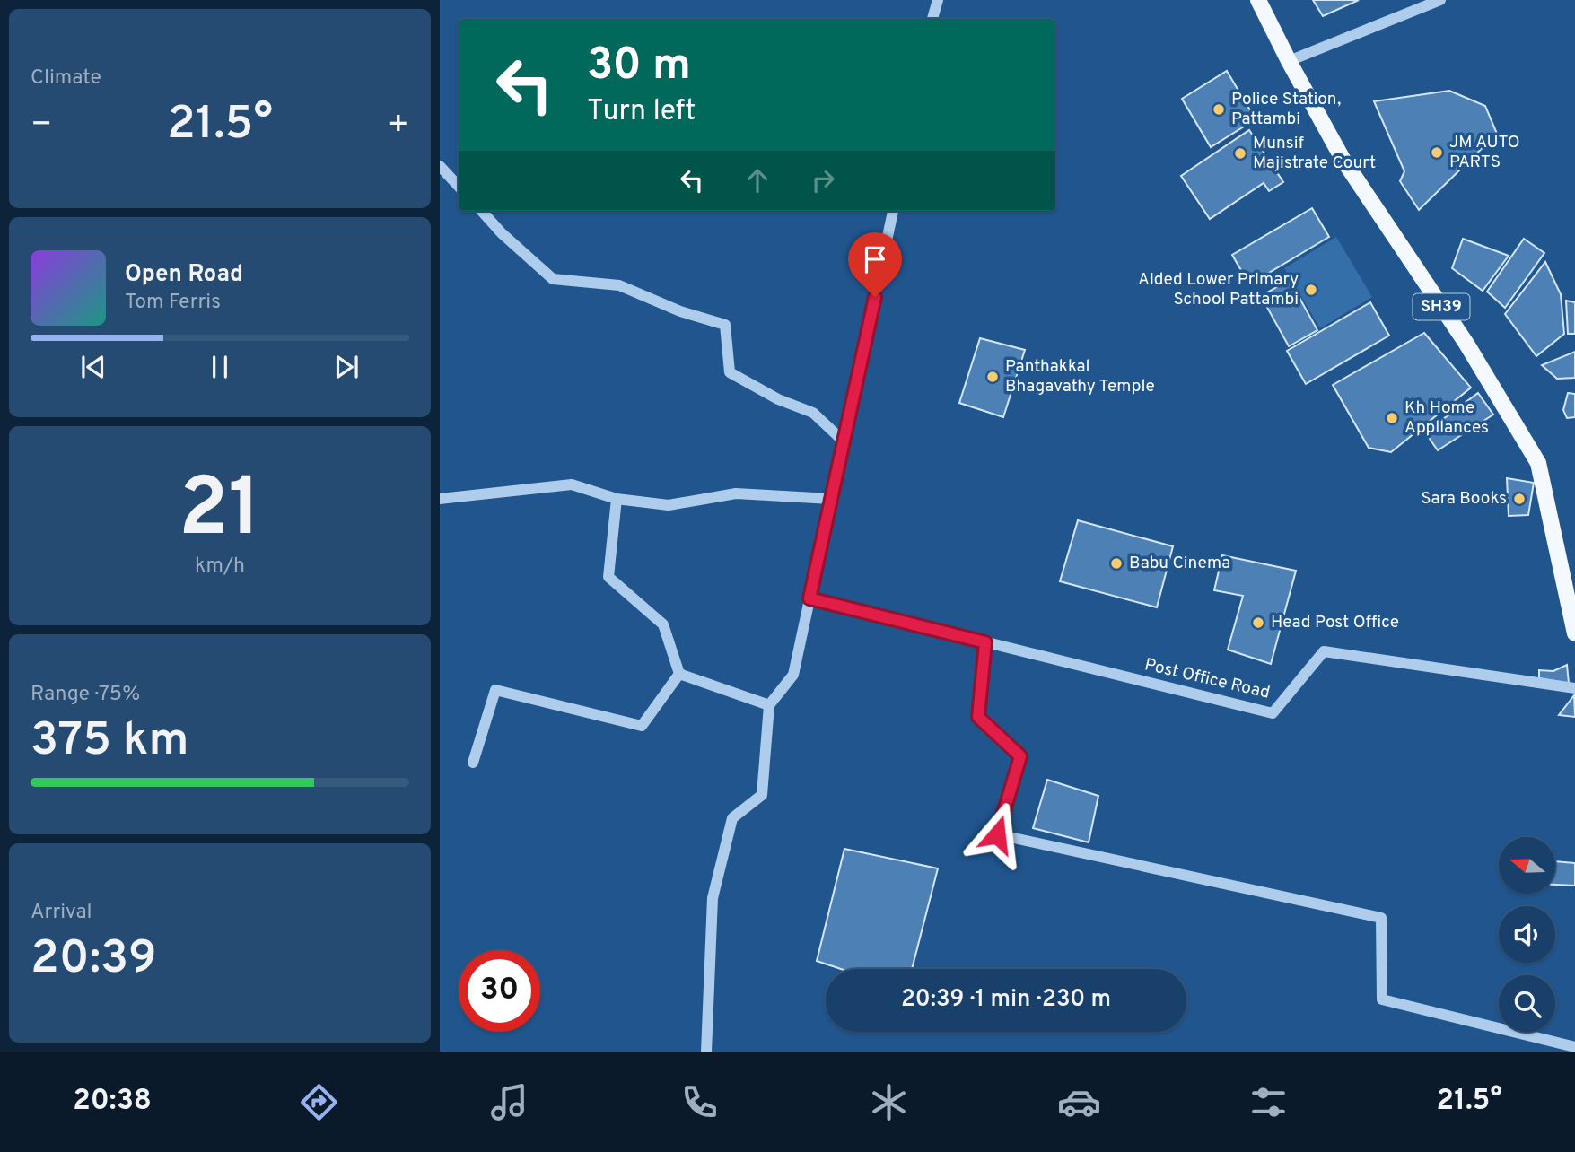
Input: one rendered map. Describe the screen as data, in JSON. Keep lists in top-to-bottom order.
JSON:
{
  "streets": {
    "main road": ["SH39"],
    "street": ["Post Office Road"]
  },
  "places": [
    "Police Station, Pattambi",
    "JM AUTO PARTS",
    "Munsif Majistrate Court",
    "Aided Lower Primary School Pattambi",
    "Panthakkal Bhagavathy Temple",
    "Kh Home Appliances",
    "Sara Books",
    "Babu Cinema",
    "Head Post Office"
  ],
  "north": "left",
  "page": {
    "tile": [
      "Climate",
      ["21", "km/h"],
      ["Range · 75%", "375 km"],
      ["Arrival", "20:39"]
    ],
    "turn": ["30 m", "Turn left"],
    "heat": ["−", "21.5°", "+"],
    "song": ["Open Road", "Tom Ferris"],
    "limit": "30",
    "trip": "20:39 · 1 min · 230 m",
    "tabs": ["20:38", "21.5°"]
  }
}
